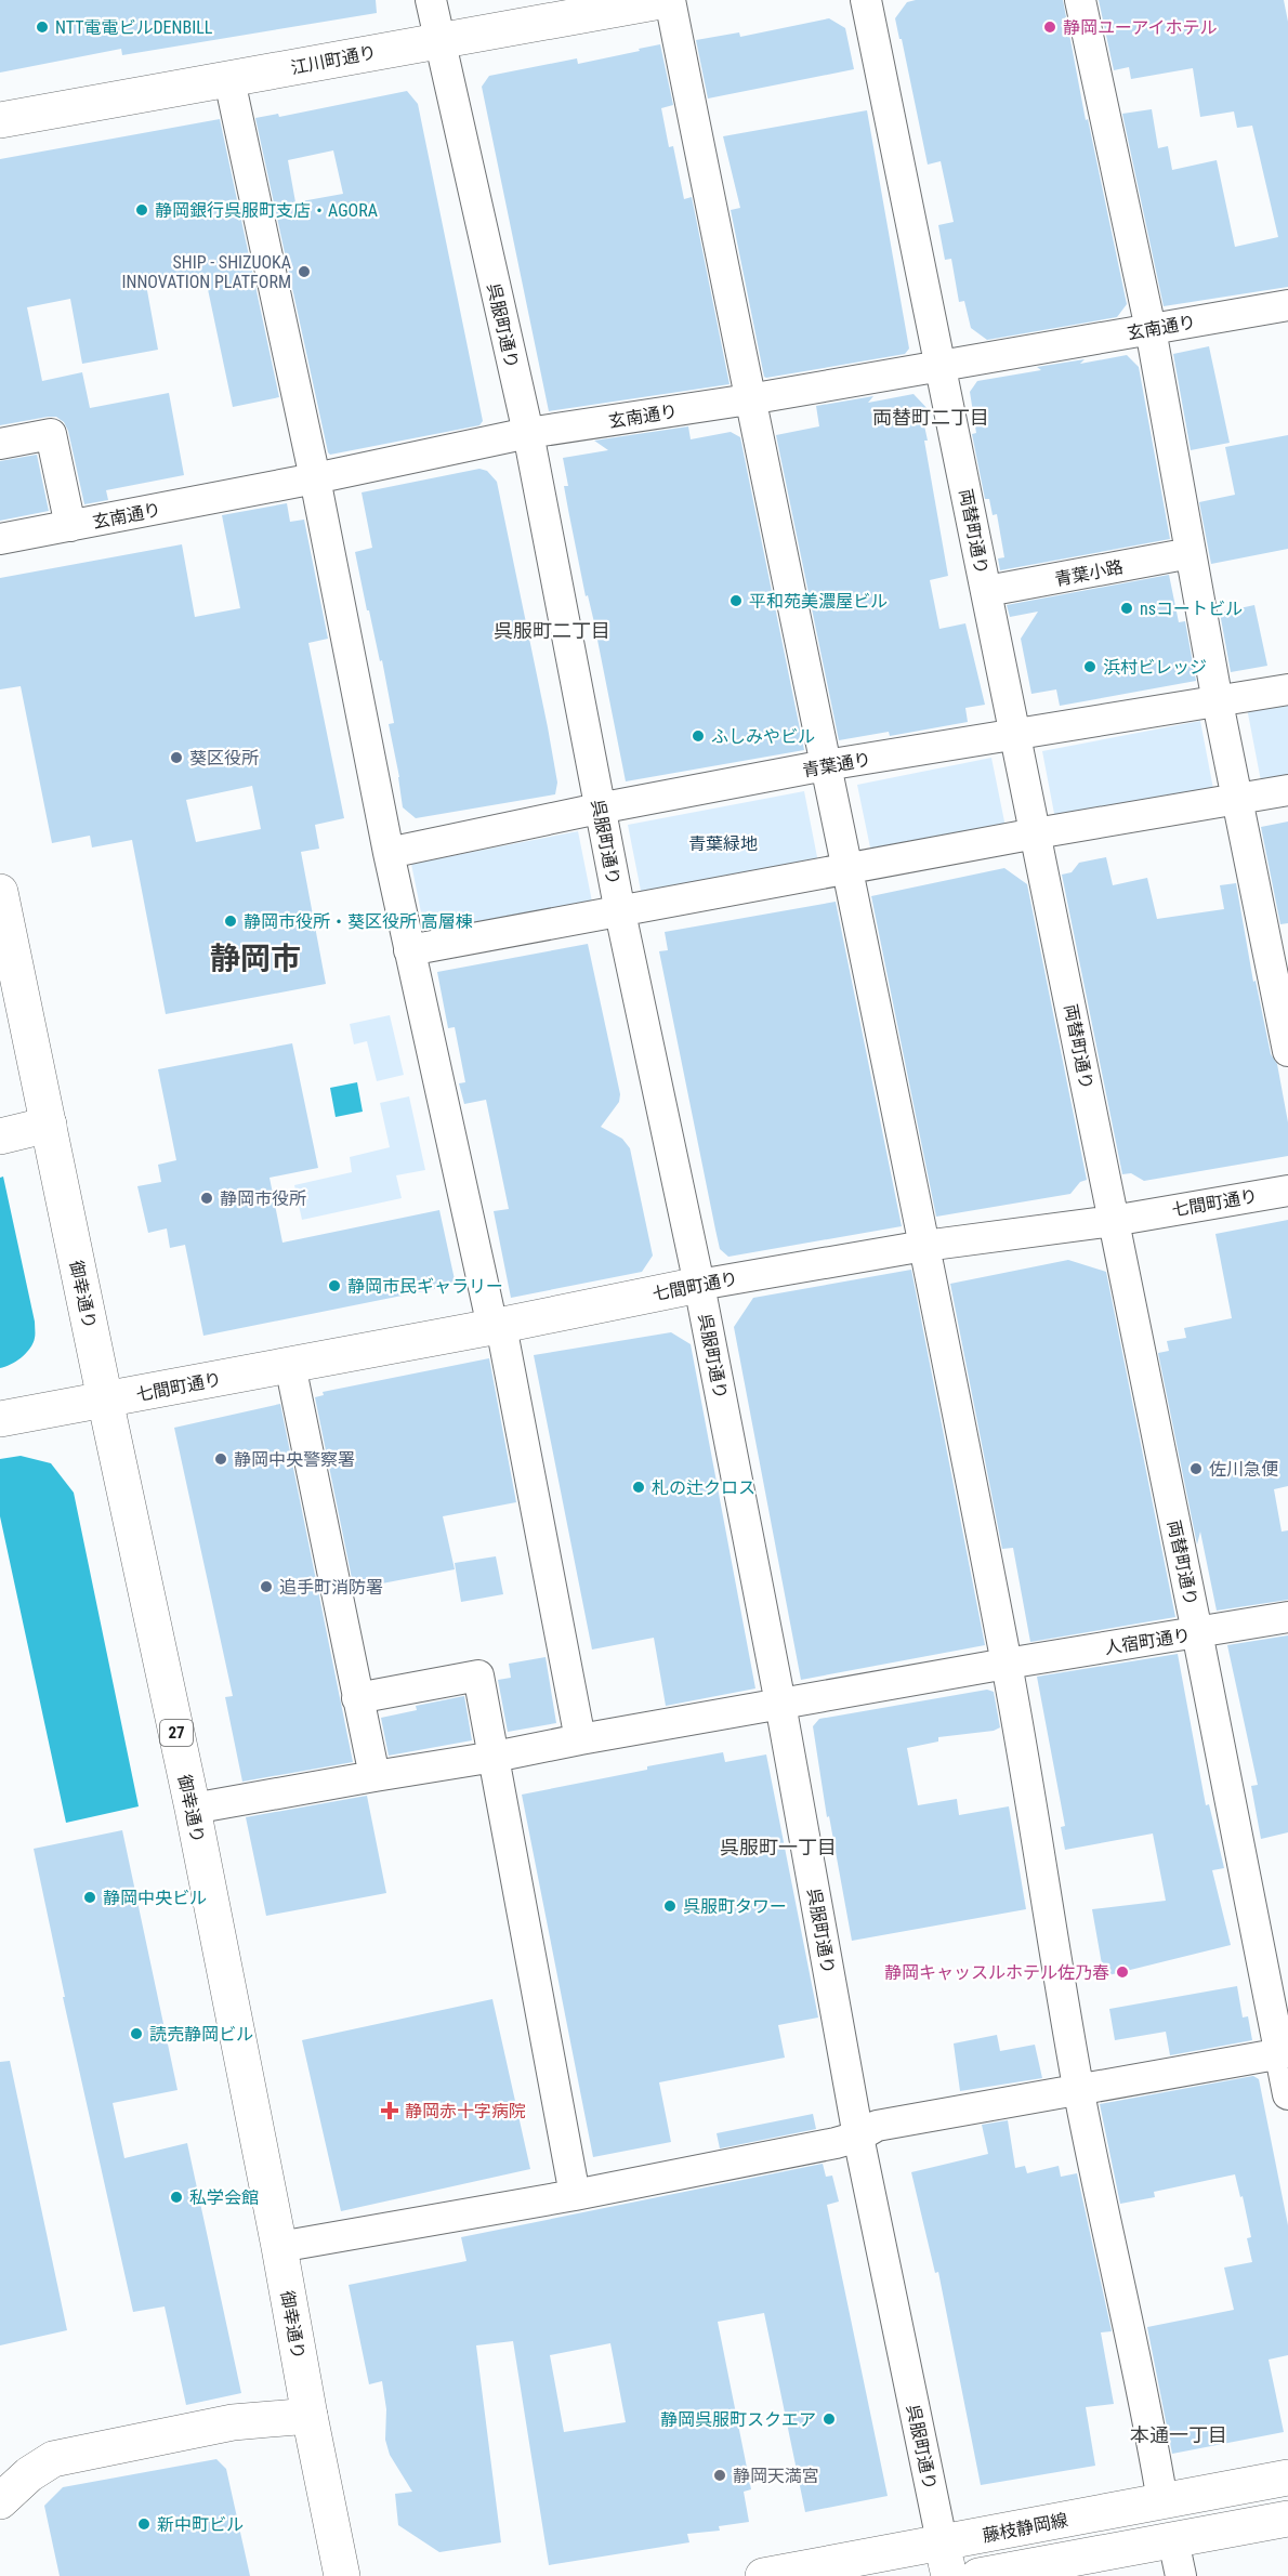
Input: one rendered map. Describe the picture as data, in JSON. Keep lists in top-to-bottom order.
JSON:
{
  "streets": {
    "main road": [
      "江川町通り",
      "七間町通り",
      "御幸通り",
      "27",
      "藤枝静岡線"
    ],
    "street": [
      "呉服町通り",
      "玄南通り",
      "両替町通り",
      "青葉小路",
      "青葉通り",
      "人宿町通り"
    ]
  },
  "crossings": [
    ["江川町通り", "呉服町通り"],
    ["呉服町通り", "玄南通り"],
    ["呉服町通り", "青葉通り"],
    ["呉服町通り", "七間町通り"],
    ["呉服町通り", "人宿町通り"],
    ["呉服町通り", "藤枝静岡線"],
    ["玄南通り", "両替町通り"],
    ["両替町通り", "青葉小路"],
    ["両替町通り", "青葉通り"],
    ["両替町通り", "七間町通り"],
    ["両替町通り", "人宿町通り"],
    ["七間町通り", "御幸通り"],
    ["御幸通り", "人宿町通り"]
  ],
  "districts": [
    "両替町二丁目",
    "呉服町二丁目",
    "静岡市",
    "呉服町一丁目",
    "本通一丁目"
  ],
  "parks": ["青葉緑地"],
  "places": {
    "other": [
      "NTT電電ビルDENBILL",
      "静岡ユーアイホテル",
      "静岡銀行呉服町支店・AGORA",
      "SHIP - SHIZUOKA INNOVATION PLATFORM",
      "平和苑美濃屋ビル",
      "nsコートビル",
      "浜村ビレッジ",
      "ふしみやビル",
      "葵区役所",
      "静岡市役所・葵区役所 高層棟",
      "静岡市役所",
      "静岡市民ギャラリー",
      "静岡中央警察署",
      "佐川急便",
      "札の辻クロス",
      "追手町消防署",
      "静岡中央ビル",
      "呉服町タワー",
      "静岡キャッスルホテル佐乃春",
      "読売静岡ビル",
      "私学会館",
      "静岡呉服町スクエア",
      "静岡天満宮",
      "新中町ビル"
    ],
    "health": ["静岡赤十字病院"]
  }
}
